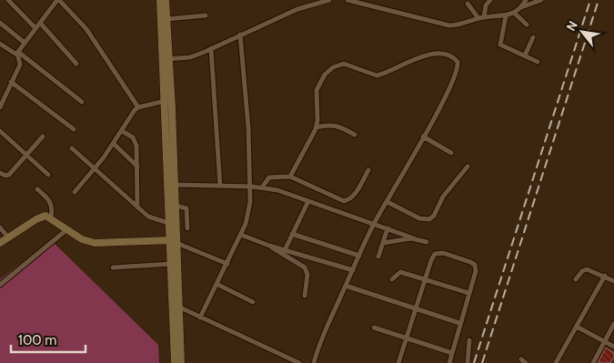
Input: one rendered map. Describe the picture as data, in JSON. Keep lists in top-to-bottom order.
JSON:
{
  "scale_bar": "100 m",
  "north": "top left"
}
